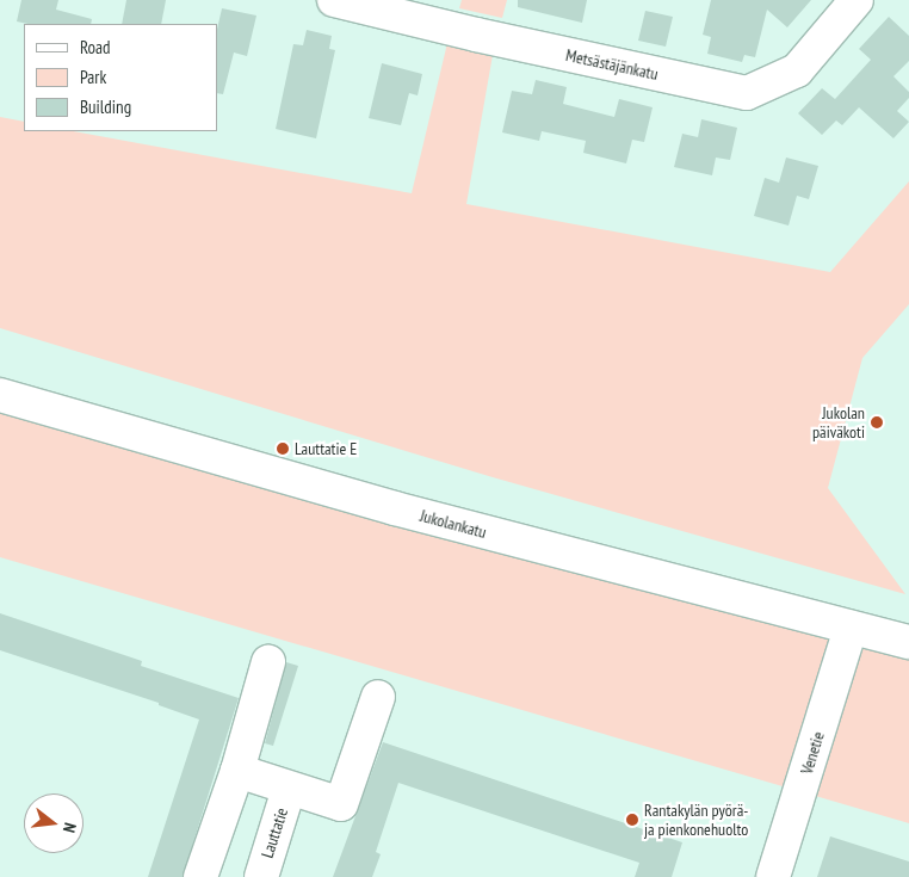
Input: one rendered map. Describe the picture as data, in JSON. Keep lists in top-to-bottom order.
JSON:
{
  "streets": {
    "main road": [
      "Metsästäjänkatu",
      "Jukolankatu",
      "Venetie",
      "Lauttatie"
    ]
  },
  "crossings": [
    ["Jukolankatu", "Venetie"]
  ],
  "places": ["Jukolan päiväkoti", "Lauttatie E", "Rantakylän pyörä- ja pienkonehuolto"],
  "legend": ["Road", "Park", "Building"],
  "north": "right"
}
